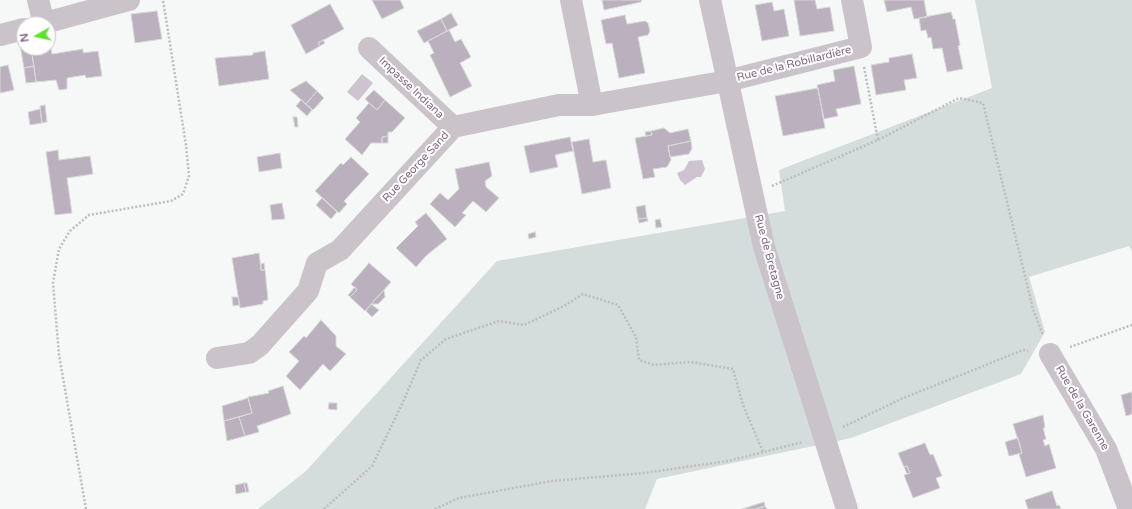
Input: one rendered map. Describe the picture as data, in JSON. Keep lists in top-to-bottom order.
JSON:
{
  "streets": {
    "street": [
      "Rue de la Robillardière",
      "Impasse Indiana",
      "Rue George Sand",
      "Rue de Bretagne",
      "Rue de la Garenne"
    ]
  },
  "crossings": [
    ["Rue de la Robillardière", "Rue George Sand"],
    ["Rue de la Robillardière", "Rue de Bretagne"],
    ["Impasse Indiana", "Rue George Sand"],
    ["Rue George Sand", "Rue de Bretagne"]
  ],
  "north": "left"
}
